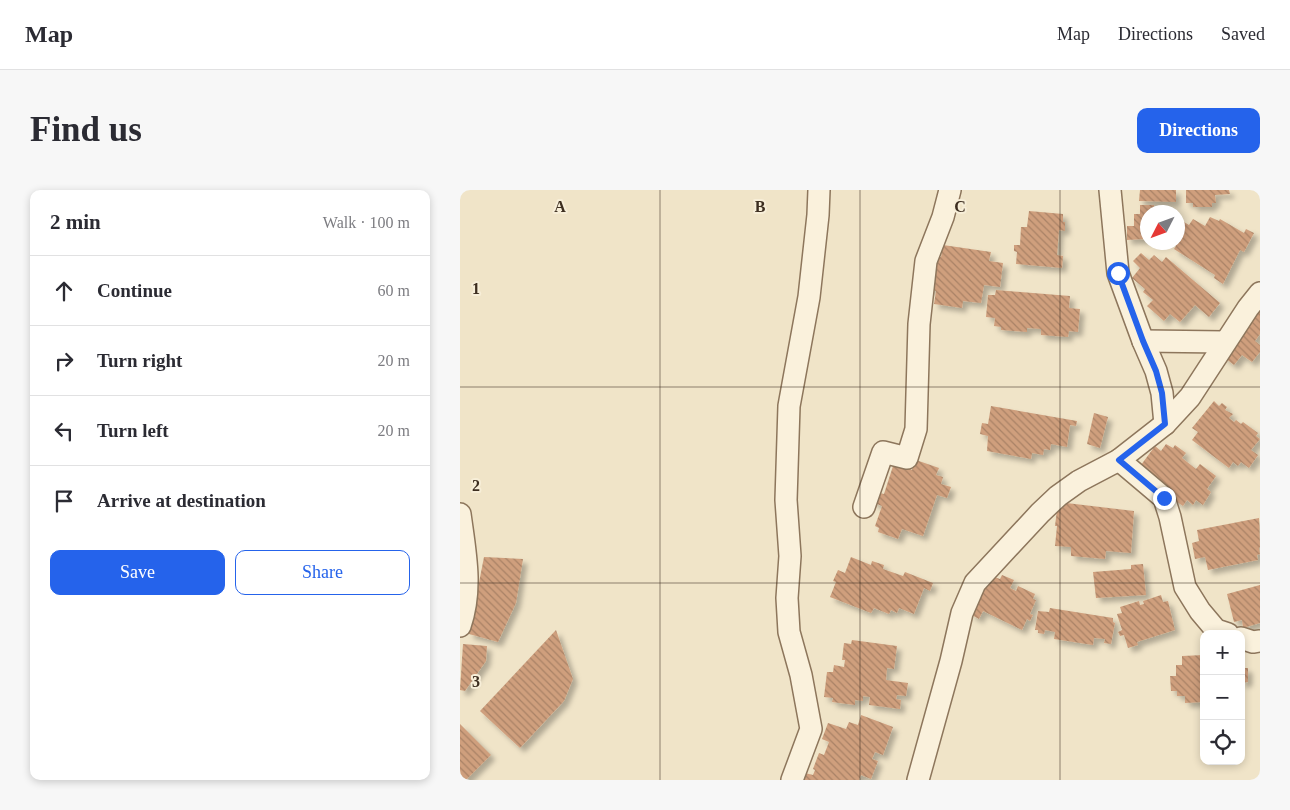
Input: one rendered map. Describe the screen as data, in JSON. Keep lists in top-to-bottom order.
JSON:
{
  "north": "bottom left",
  "page": {
    "header": "Map",
    "nav": ["Map", "Directions", "Saved"],
    "buttons": [
      "Directions",
      ["Save", "Share"]
    ],
    "title": "Find us",
    "heading": ["2 min", "Walk · 100 m"],
    "list": [
      ["Continue", "60 m"],
      ["Turn right", "20 m"],
      ["Turn left", "20 m"],
      "Arrive at destination"
    ],
    "map_buttons": ["+", "−"]
  },
  "grid": {
    "columns": ["A", "B", "C"],
    "rows": ["1", "2", "3"]
  }
}
